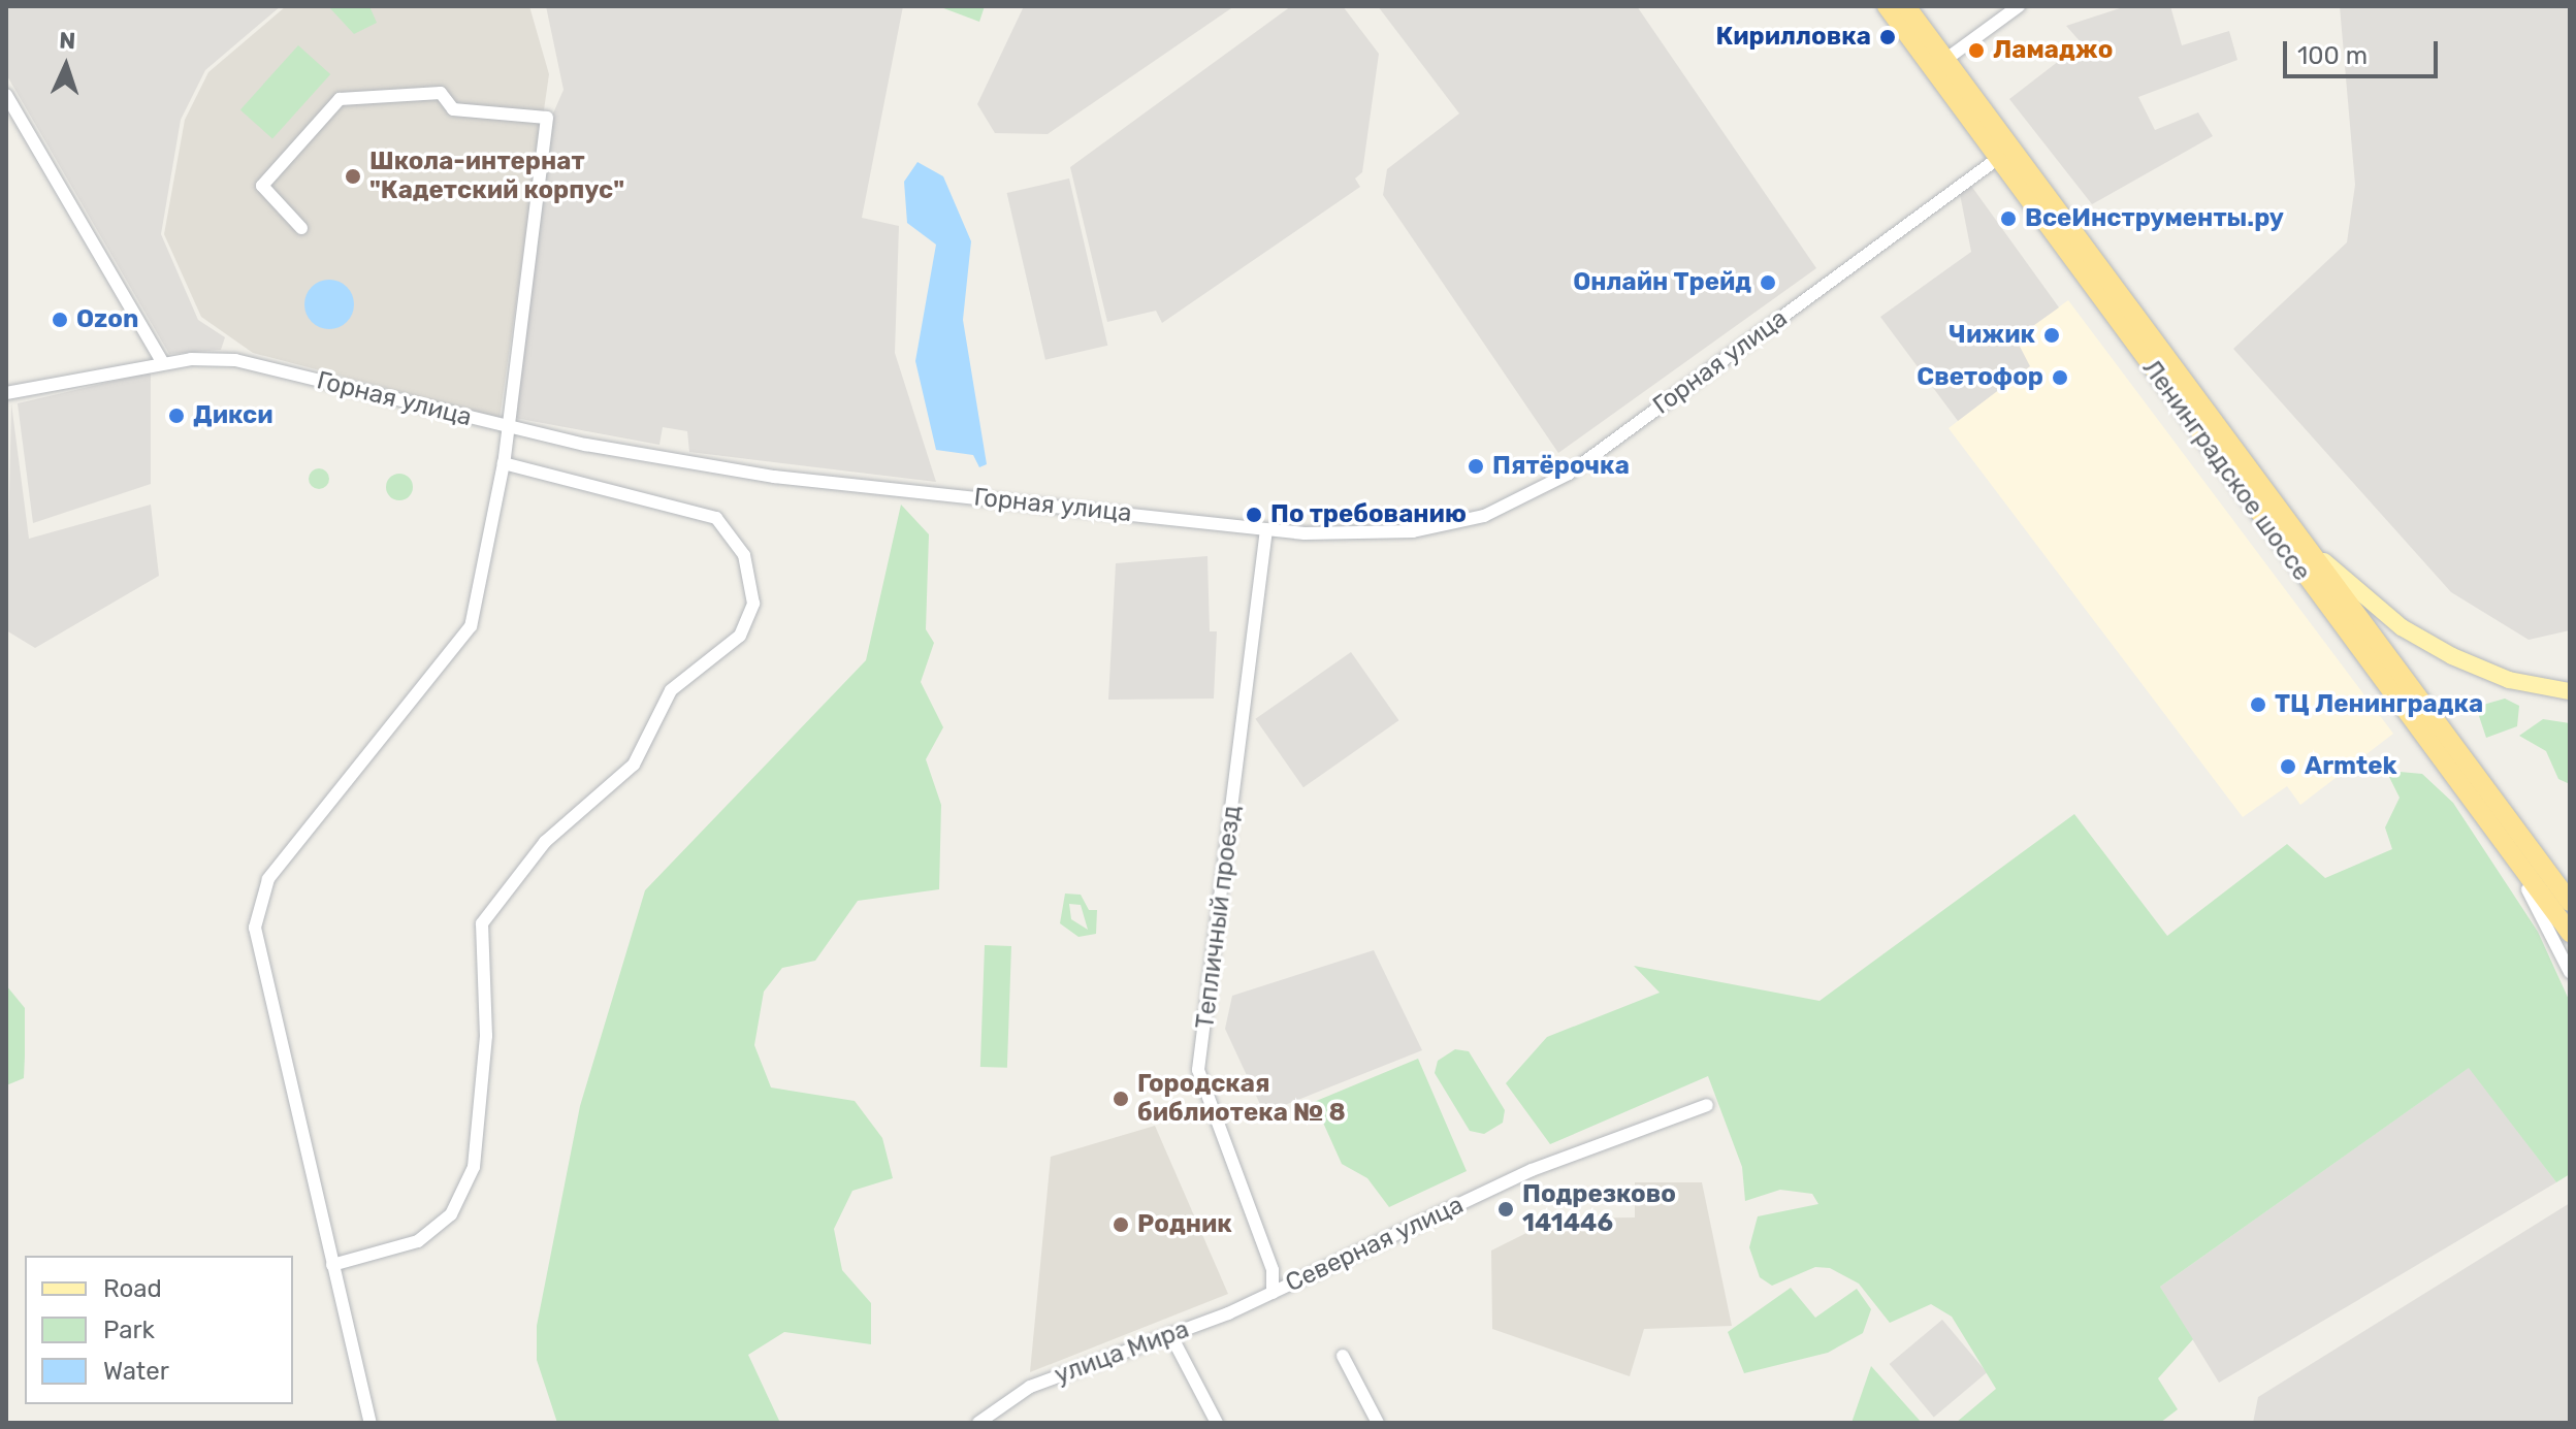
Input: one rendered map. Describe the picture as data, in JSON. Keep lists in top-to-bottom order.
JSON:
{
  "streets": {
    "highway": ["Ленинградское шоссе"],
    "street": [
      "Горная улица",
      "Тепличный проезд",
      "Северная улица",
      "улица Мира"
    ]
  },
  "crossings": [
    ["Горная улица", "Ленинградское шоссе"],
    ["Горная улица", "Тепличный проезд"],
    ["Тепличный проезд", "Северная улица"],
    ["Тепличный проезд", "улица Мира"],
    ["Северная улица", "улица Мира"]
  ],
  "places": [
    "Кирилловка",
    "Ламаджо",
    "Школа-интернат \"Кадетский корпус\"",
    "ВсеИнструменты.ру",
    "Онлайн Трейд",
    "Ozon",
    "Чижик",
    "Светофор",
    "Дикси",
    "Пятёрочка",
    "По требованию",
    "ТЦ Ленинградка",
    "Armtek",
    "Городская библиотека № 8",
    "Подрезково 141446",
    "Родник"
  ],
  "legend": ["Road", "Park", "Water"],
  "scale_bar": "100 m",
  "north": "top"
}
